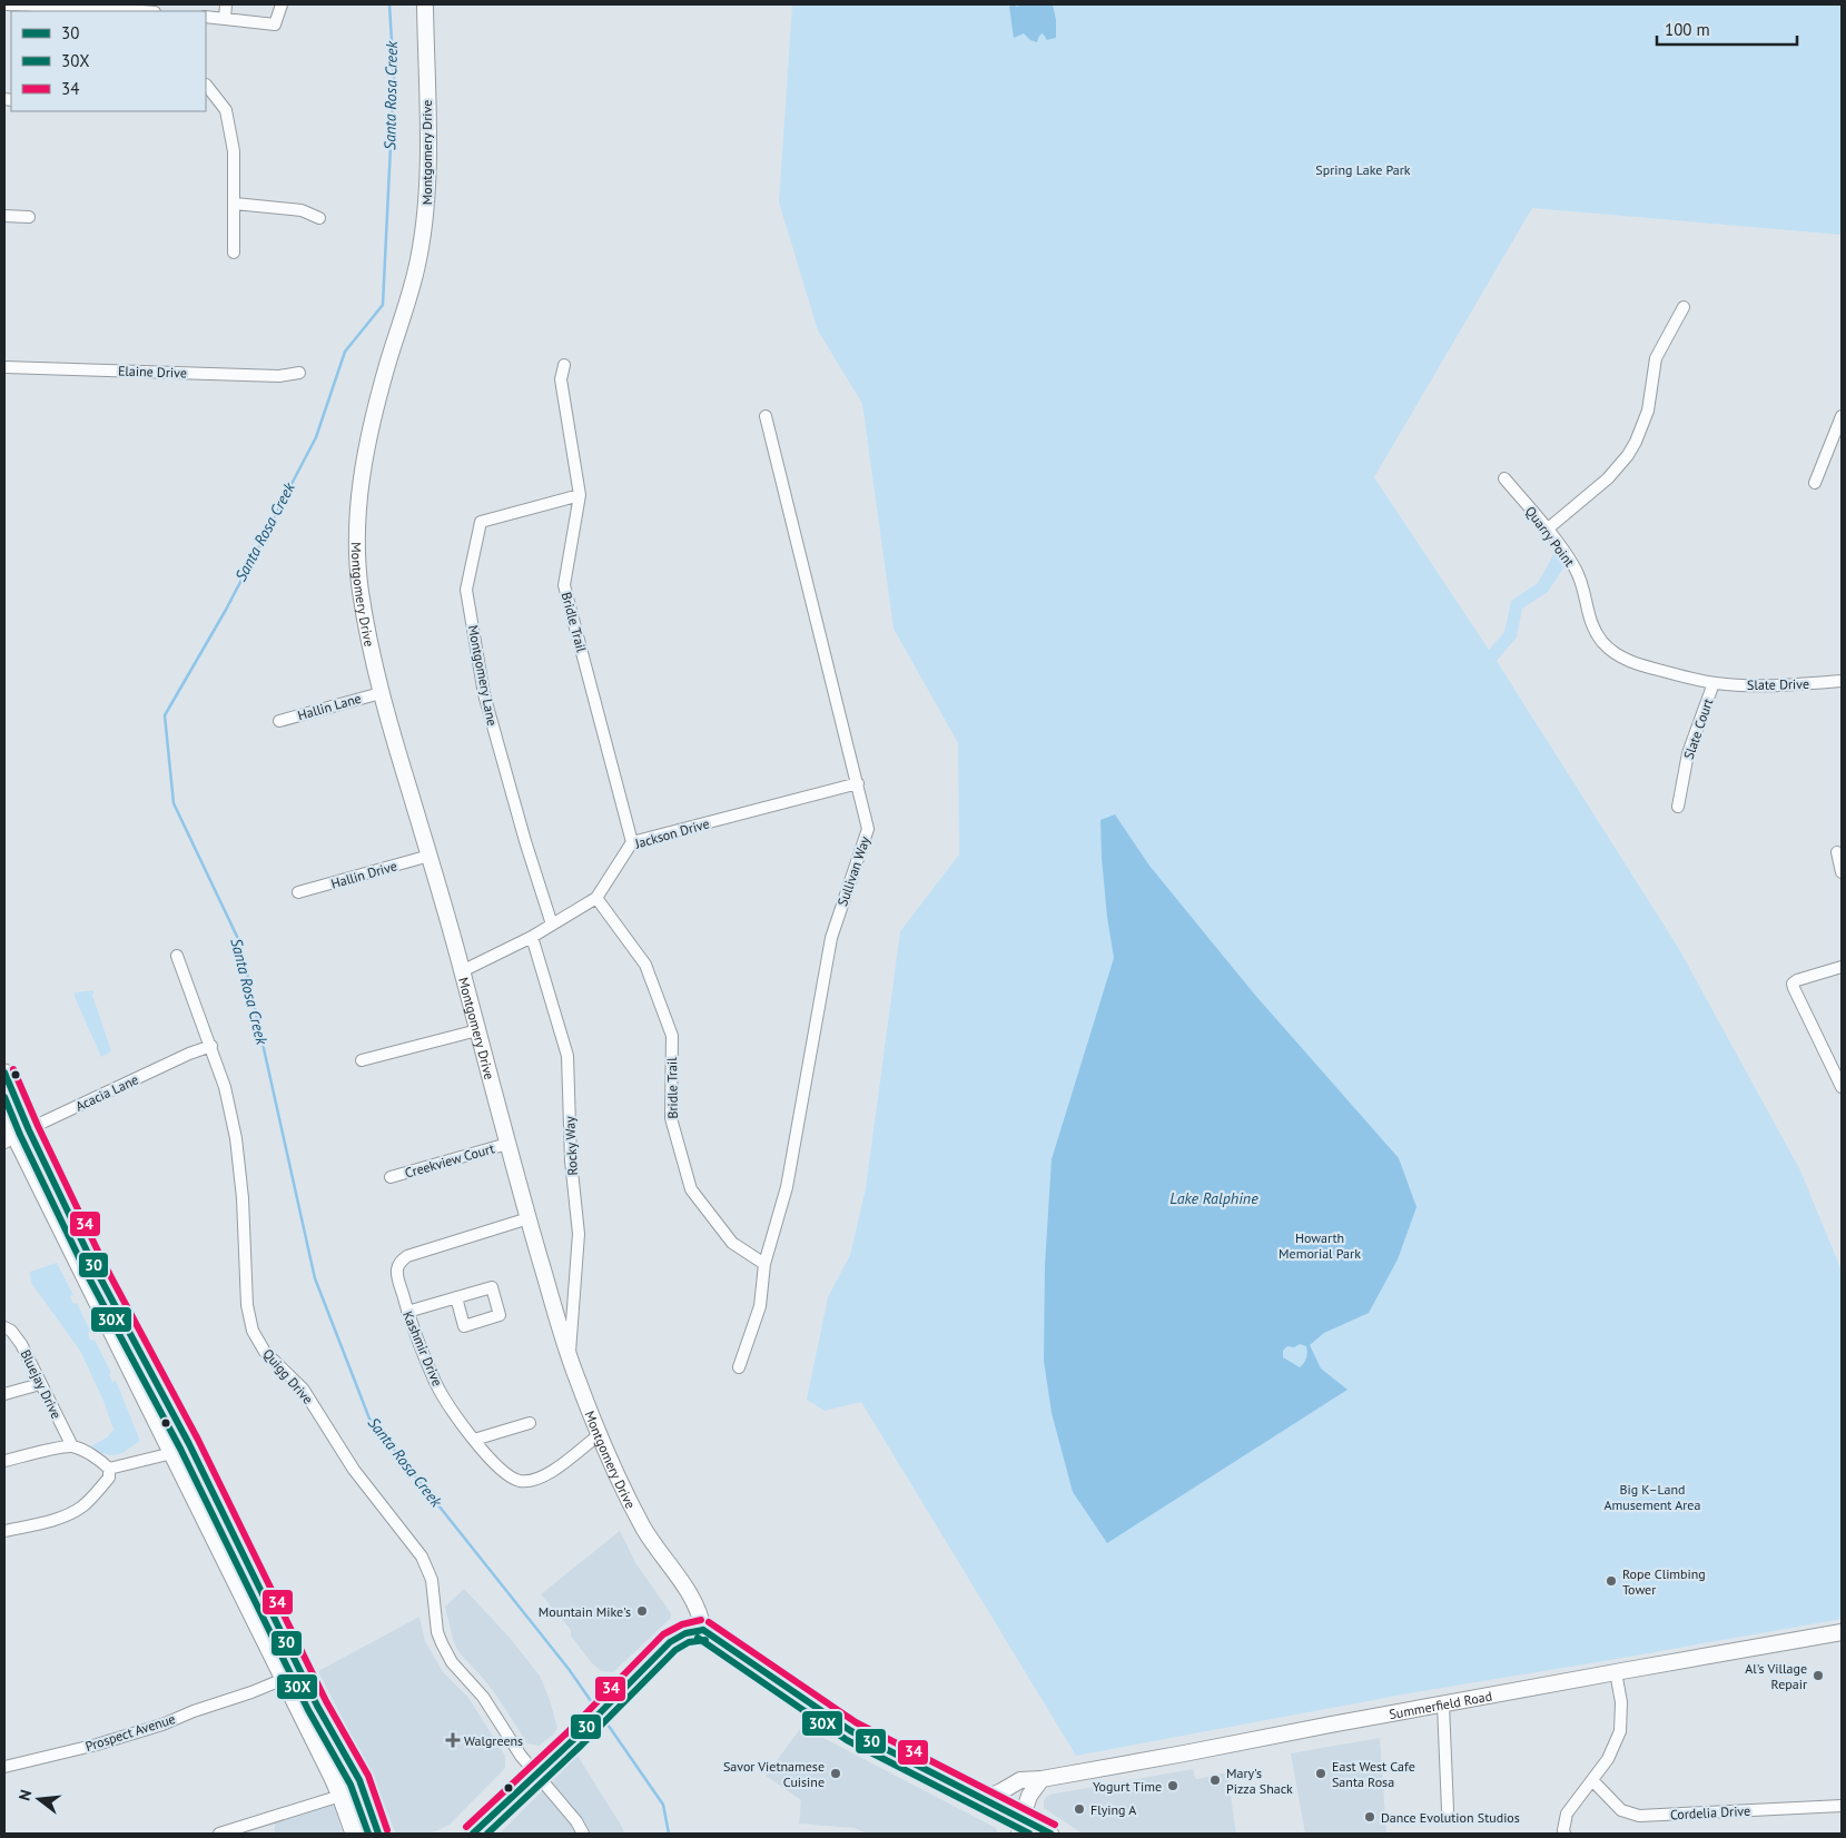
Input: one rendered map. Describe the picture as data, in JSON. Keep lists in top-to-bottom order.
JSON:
{
  "streets": {
    "street": [
      "Montgomery Drive",
      "Elaine Drive",
      "Quarry Point",
      "Bridle Trail",
      "Montgomery Lane",
      "Slate Drive",
      "Hallin Lane",
      "Slate Court",
      "Jackson Drive",
      "Sullivan Way",
      "Hallin Drive",
      "Acacia Lane",
      "Rocky Way",
      "Creekview Court",
      "Kashmir Drive",
      "Quigg Drive",
      "Bluejay Drive",
      "Summerfield Road",
      "Prospect Avenue",
      "Cordelia Drive"
    ]
  },
  "crossings": [
    ["Montgomery Drive", "Hallin Lane"],
    ["Montgomery Drive", "Jackson Drive"],
    ["Montgomery Drive", "Hallin Drive"],
    ["Montgomery Drive", "Rocky Way"],
    ["Montgomery Drive", "Creekview Court"],
    ["Montgomery Drive", "Kashmir Drive"],
    ["Quarry Point", "Slate Drive"],
    ["Quarry Point", "Slate Court"],
    ["Bridle Trail", "Montgomery Lane"],
    ["Bridle Trail", "Jackson Drive"],
    ["Bridle Trail", "Sullivan Way"],
    ["Montgomery Lane", "Jackson Drive"],
    ["Slate Drive", "Slate Court"],
    ["Jackson Drive", "Sullivan Way"],
    ["Jackson Drive", "Rocky Way"],
    ["Acacia Lane", "Quigg Drive"]
  ],
  "water": ["Santa Rosa Creek", "Lake Ralphine"],
  "parks": ["Spring Lake Park", "Howarth Memorial Park", "Big K–Land Amusement Area"],
  "places": {
    "other": [
      "Rope Climbing Tower",
      "Mountain Mike's",
      "Al's Village Repair",
      "Savor Vietnamese Cuisine",
      "East West Cafe Santa Rosa",
      "Mary's Pizza Shack",
      "Yogurt Time",
      "Flying A",
      "Dance Evolution Studios"
    ],
    "health": ["Walgreens"]
  },
  "lines": ["transit line 34", "transit line 30", "transit line 30X"],
  "legend": ["30", "30X", "34"],
  "scale_bar": "100 m",
  "north": "left"
}
